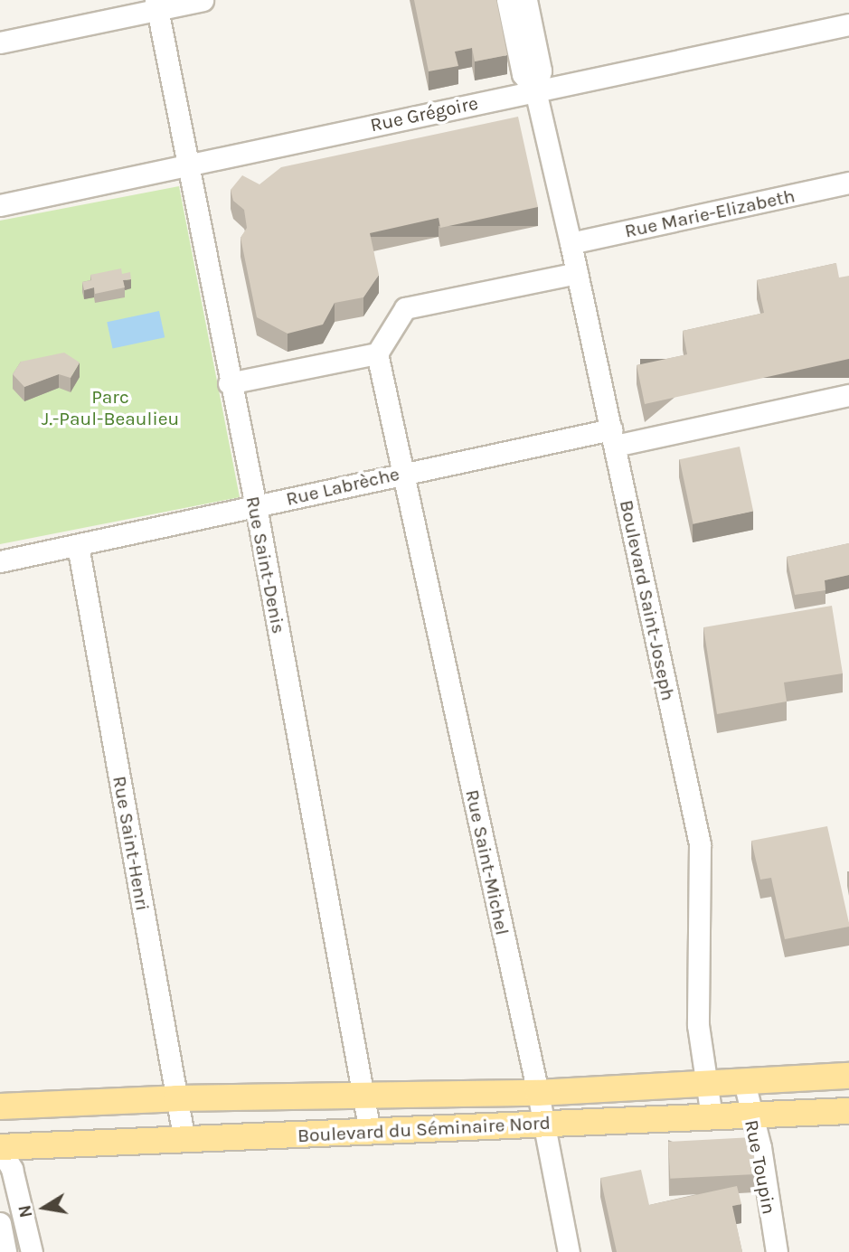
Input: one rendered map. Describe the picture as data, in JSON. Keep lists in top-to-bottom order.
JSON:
{
  "streets": {
    "main road": ["Boulevard du Séminaire Nord"],
    "street": [
      "Rue Grégoire",
      "Rue Marie-Elizabeth",
      "Rue Labrèche",
      "Rue Saint-Denis",
      "Boulevard Saint-Joseph",
      "Rue Saint-Henri",
      "Rue Saint-Michel",
      "Rue Toupin"
    ]
  },
  "crossings": [
    ["Rue Grégoire", "Rue Saint-Denis"],
    ["Rue Grégoire", "Boulevard Saint-Joseph"],
    ["Rue Marie-Elizabeth", "Boulevard Saint-Joseph"],
    ["Rue Labrèche", "Rue Saint-Denis"],
    ["Rue Labrèche", "Boulevard Saint-Joseph"],
    ["Rue Labrèche", "Rue Saint-Henri"],
    ["Rue Labrèche", "Rue Saint-Michel"],
    ["Rue Saint-Denis", "Boulevard du Séminaire Nord"],
    ["Boulevard Saint-Joseph", "Boulevard du Séminaire Nord"],
    ["Rue Saint-Henri", "Boulevard du Séminaire Nord"],
    ["Rue Saint-Michel", "Boulevard du Séminaire Nord"],
    ["Boulevard du Séminaire Nord", "Rue Toupin"]
  ],
  "parks": ["Parc J.-Paul-Beaulieu"],
  "north": "left"
}
